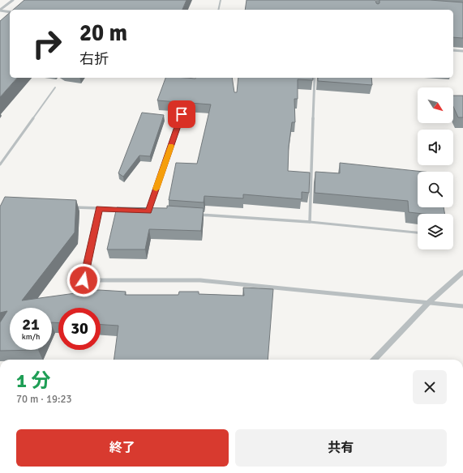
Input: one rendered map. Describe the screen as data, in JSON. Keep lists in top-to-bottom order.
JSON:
{
  "north": "bottom right",
  "page": {
    "turn": ["20 m", "右折"],
    "speed": "21 km/h",
    "limit": "30",
    "heading": ["1 分", "70 m · 19:23"],
    "buttons": ["終了", "共有"]
  }
}
